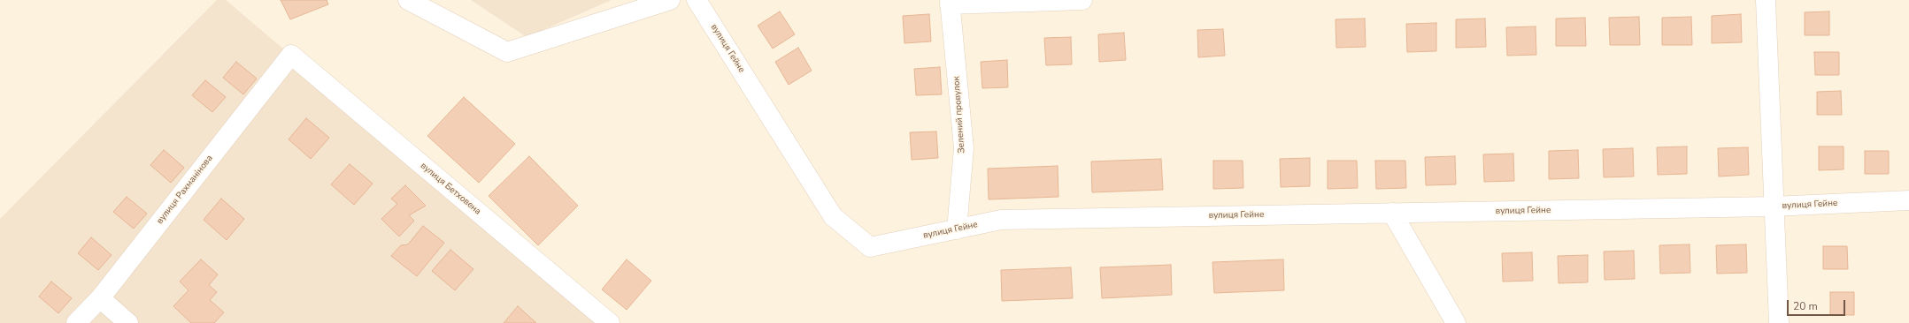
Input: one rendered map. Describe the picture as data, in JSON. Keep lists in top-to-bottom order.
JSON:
{
  "streets": {
    "street": [
      "вулиця Гейне",
      "Зелений провулок",
      "вулиця Бетховена",
      "вулиця Рахманінова"
    ]
  },
  "crossings": [
    ["вулиця Гейне", "Зелений провулок"],
    ["вулиця Бетховена", "вулиця Рахманінова"]
  ],
  "scale_bar": "20 m"
}
